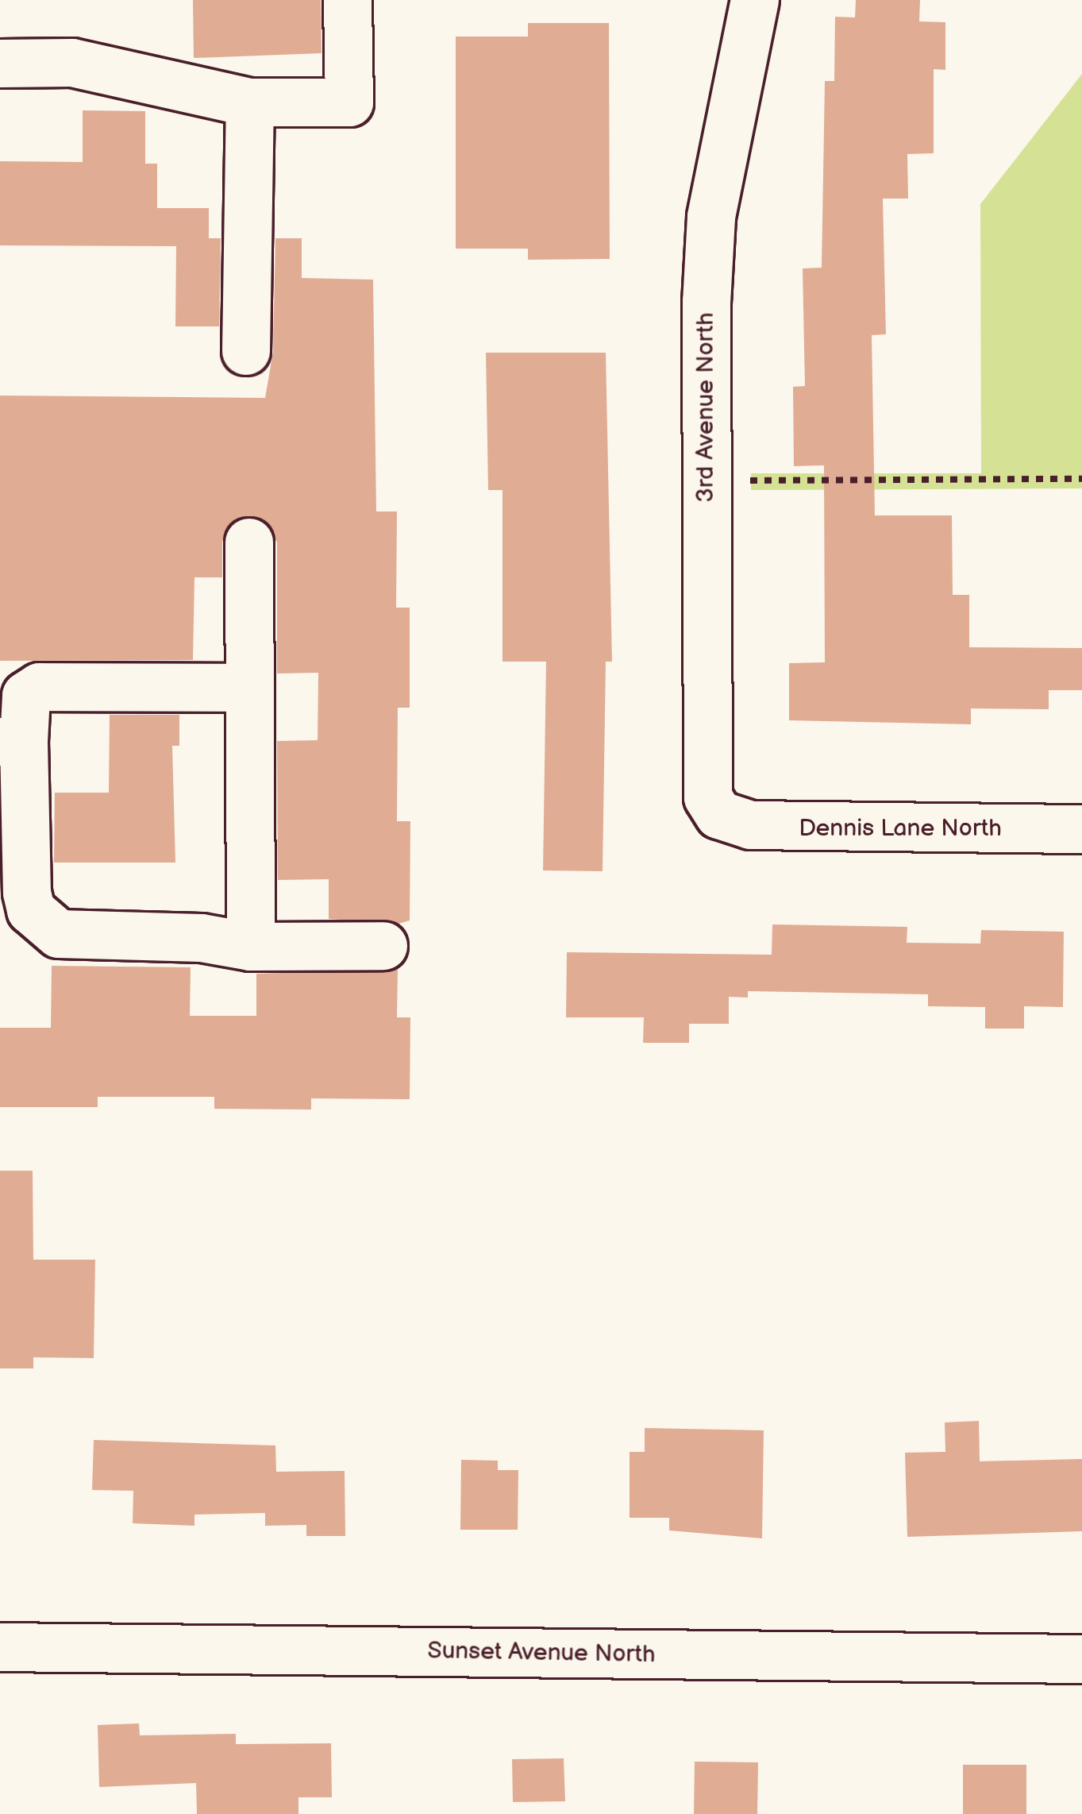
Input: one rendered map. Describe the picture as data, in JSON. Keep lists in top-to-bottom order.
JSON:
{
  "streets": {
    "street": ["3rd Avenue North", "Dennis Lane North", "Sunset Avenue North"]
  },
  "crossings": [
    ["3rd Avenue North", "Dennis Lane North"]
  ]
}
